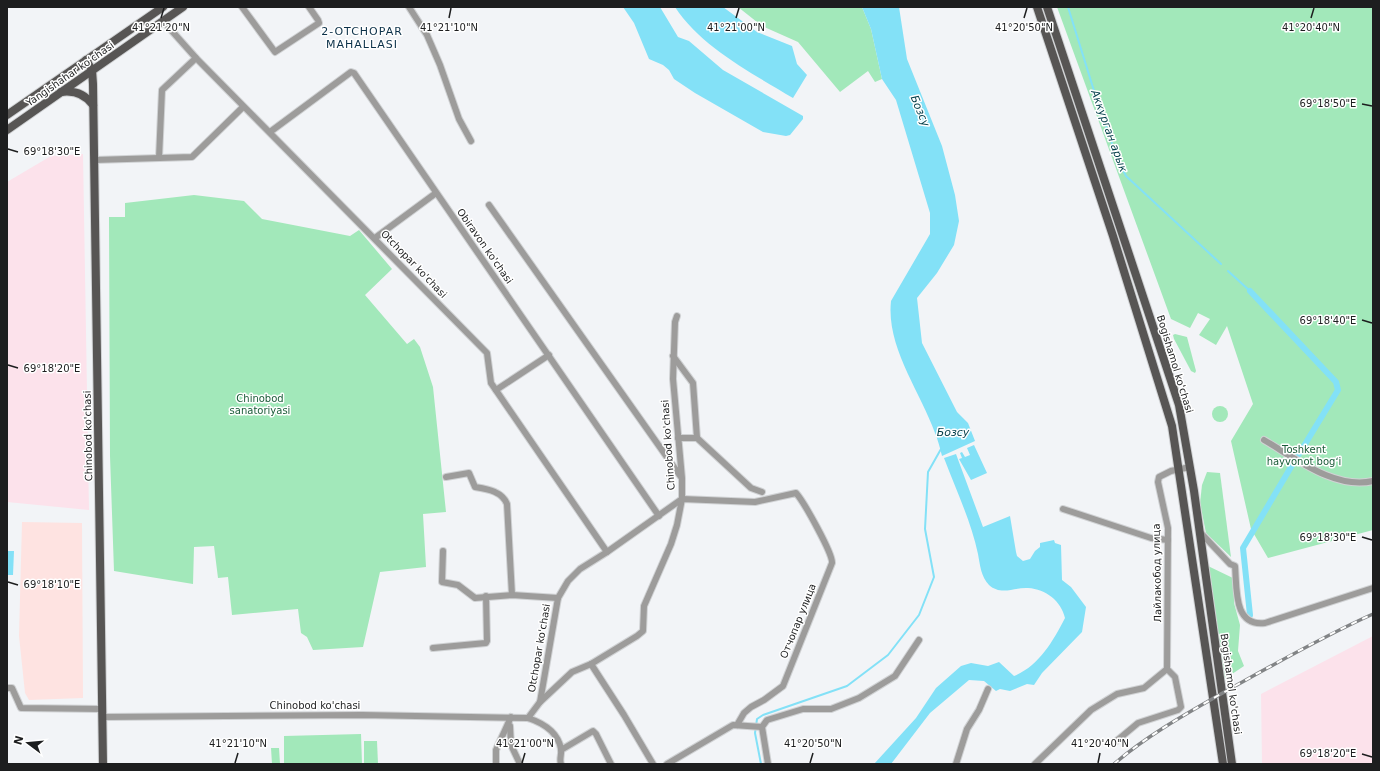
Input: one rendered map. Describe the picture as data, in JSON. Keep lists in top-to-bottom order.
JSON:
{
  "streets": {
    "main road": ["Yangishahar ko‘chasi", "Bogishamol ko'chasi", "Chinobod ko'chasi"],
    "street": [
      "Obiravon ko'chasi",
      "Otchopar ko'chasi",
      "Лайлакобод улица",
      "Отчопар улица"
    ]
  },
  "crossings": [
    ["Yangishahar ko‘chasi", "Otchopar ko'chasi"],
    ["Yangishahar ko‘chasi", "Chinobod ko'chasi"],
    ["Obiravon ko'chasi", "Otchopar ko'chasi"],
    ["Otchopar ko'chasi", "Chinobod ko'chasi"],
    ["Otchopar ko'chasi", "Отчопар улица"],
    ["Bogishamol ko'chasi", "Лайлакобод улица"],
    ["Chinobod ko'chasi", "Отчопар улица"]
  ],
  "districts": ["2-OTCHOPAR MAHALLASI"],
  "water": ["Бозсу", "Аккурган арык"],
  "parks": ["Chinobod sanatoriyasi", "Toshkent hayvonot bogʻi"],
  "north": "left",
  "coordinates": [
    "41°21'20\"N",
    "41°21'10\"N",
    "41°21'00\"N",
    "41°20'50\"N",
    "41°20'40\"N",
    "69°18'50\"E",
    "69°18'30\"E",
    "69°18'40\"E",
    "69°18'20\"E",
    "69°18'10\"E"
  ]
}
